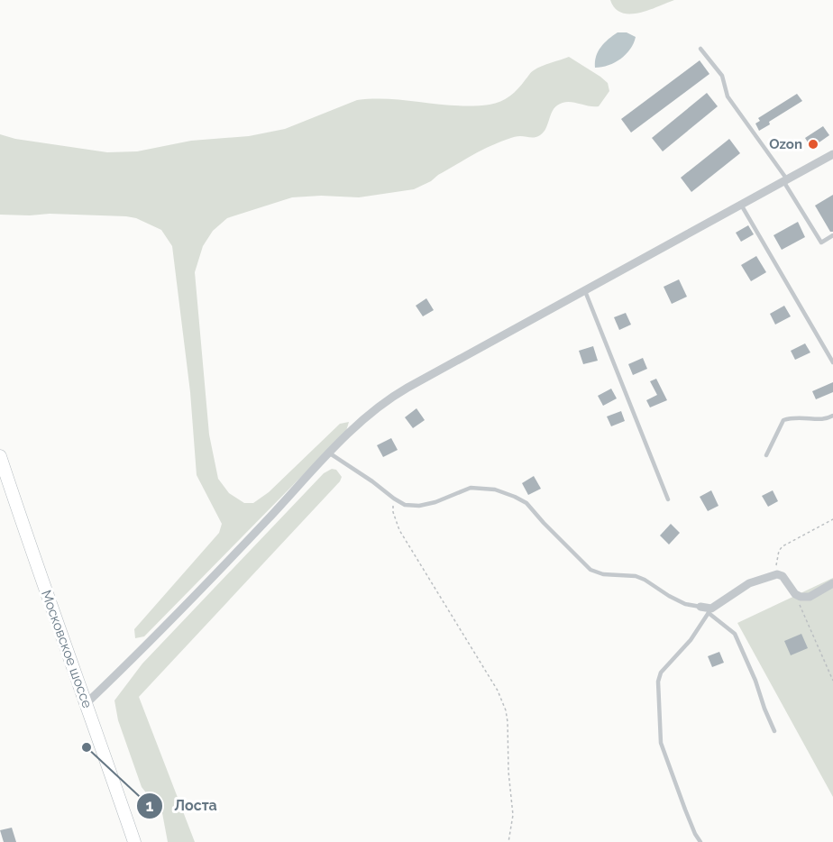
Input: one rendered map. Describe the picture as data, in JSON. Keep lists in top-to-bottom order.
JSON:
{
  "streets": {
    "main road": ["Московское шоссе"]
  },
  "places": ["Ozon", "Лоста"]
}
